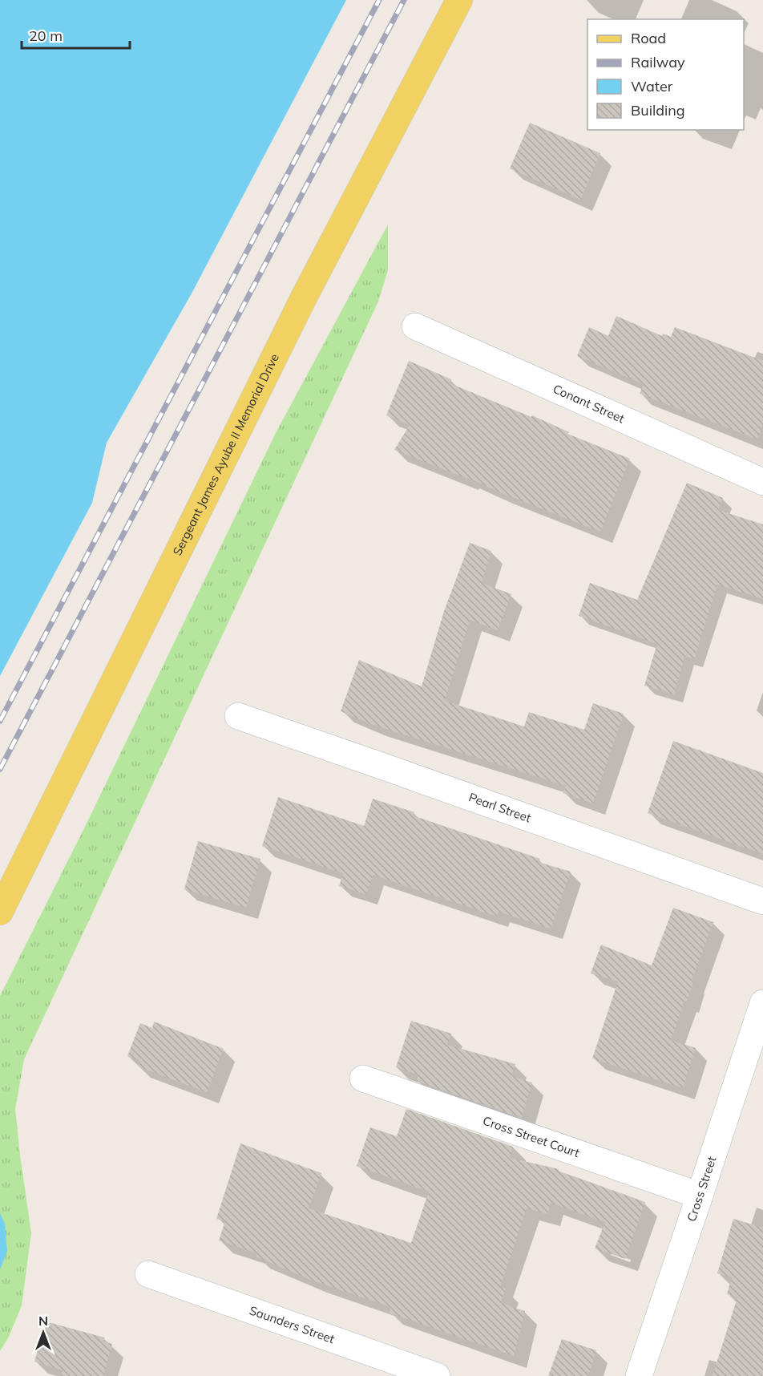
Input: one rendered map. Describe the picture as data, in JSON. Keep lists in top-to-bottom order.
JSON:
{
  "streets": {
    "main road": ["Sergeant James Ayube II Memorial Drive"],
    "street": [
      "Conant Street",
      "Pearl Street",
      "Cross Street Court",
      "Cross Street",
      "Saunders Street"
    ]
  },
  "crossings": [
    ["Cross Street Court", "Cross Street"]
  ],
  "legend": [
    "Road",
    "Railway",
    "Water",
    "Building"
  ],
  "scale_bar": "20 m",
  "north": "top"
}
